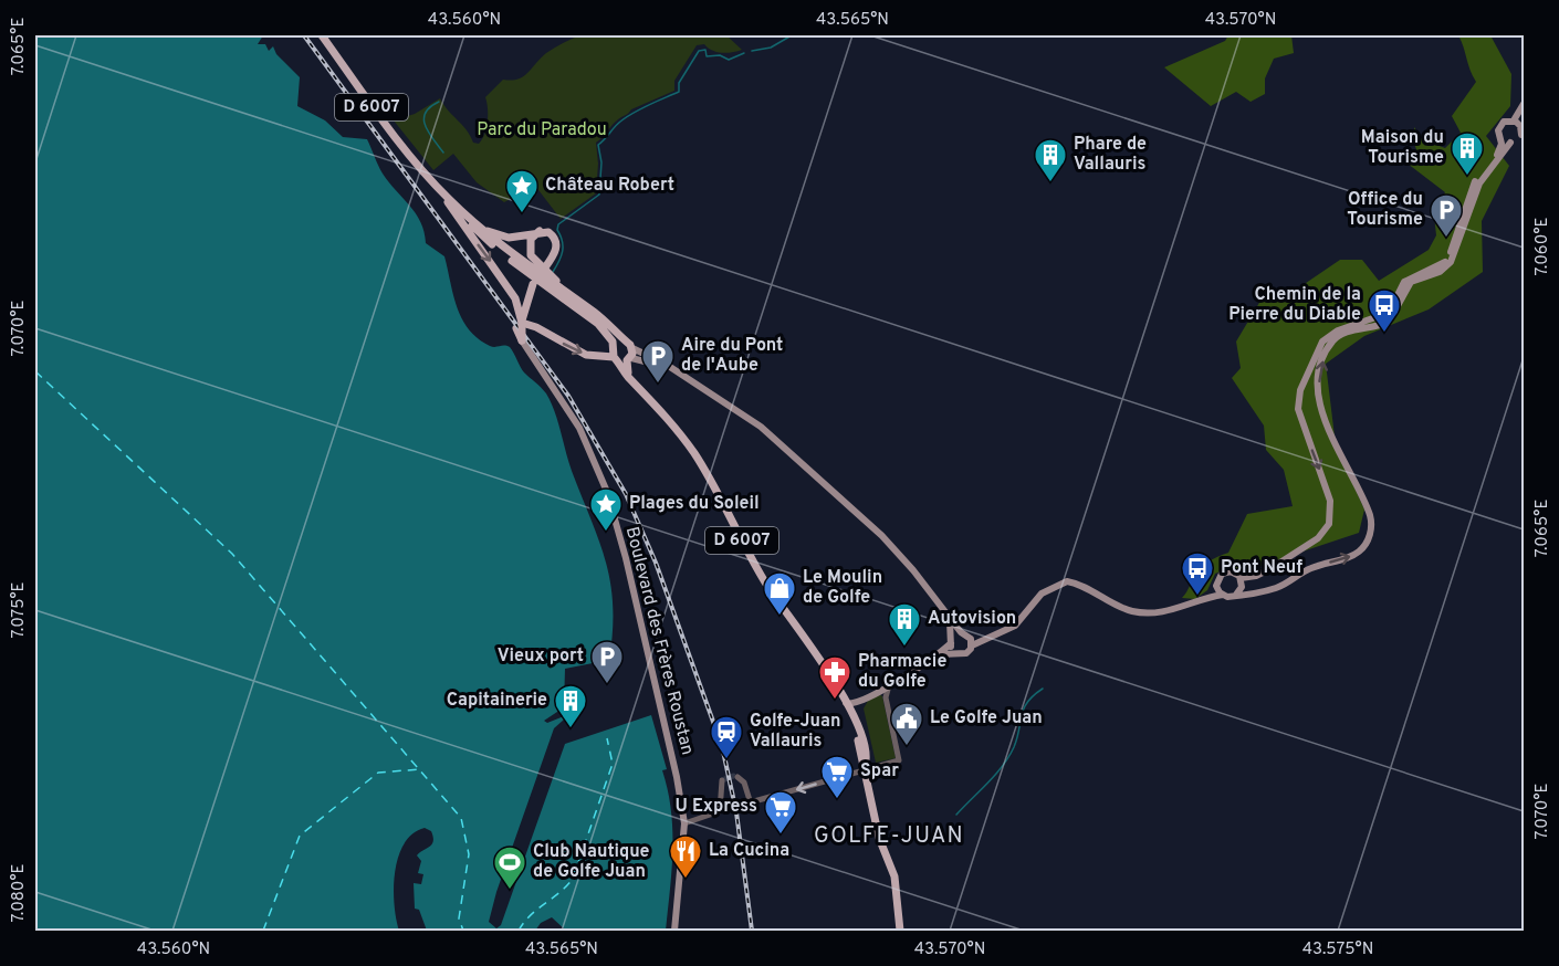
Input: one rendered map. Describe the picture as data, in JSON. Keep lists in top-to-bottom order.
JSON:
{
  "streets": {
    "main road": ["D 6007", "Boulevard des Frères Roustan"]
  },
  "districts": ["GOLFE-JUAN"],
  "parks": ["Parc du Paradou"],
  "places": {
    "building": [
      "Maison du Tourisme",
      "Phare de Vallauris",
      "Autovision",
      "Capitainerie"
    ],
    "place": ["Château Robert", "Plages du Soleil"],
    "parking": ["Office du Tourisme", "Aire du Pont de l'Aube", "Vieux port"],
    "bus stop": ["Chemin de la Pierre du Diable", "Pont Neuf"],
    "shop": ["Le Moulin de Golfe"],
    "pharmacy": ["Pharmacie du Golfe"],
    "public building": ["Le Golfe Juan"],
    "station": ["Golfe-Juan Vallauris"],
    "supermarket": ["Spar", "U Express"],
    "restaurant": ["La Cucina"],
    "sports": ["Club Nautique de Golfe Juan"]
  },
  "coordinates": [
    "43.560°N",
    "43.565°N",
    "43.570°N",
    "7.065°E",
    "7.060°E",
    "7.070°E",
    "7.075°E",
    "7.080°E",
    "43.575°N"
  ]
}
